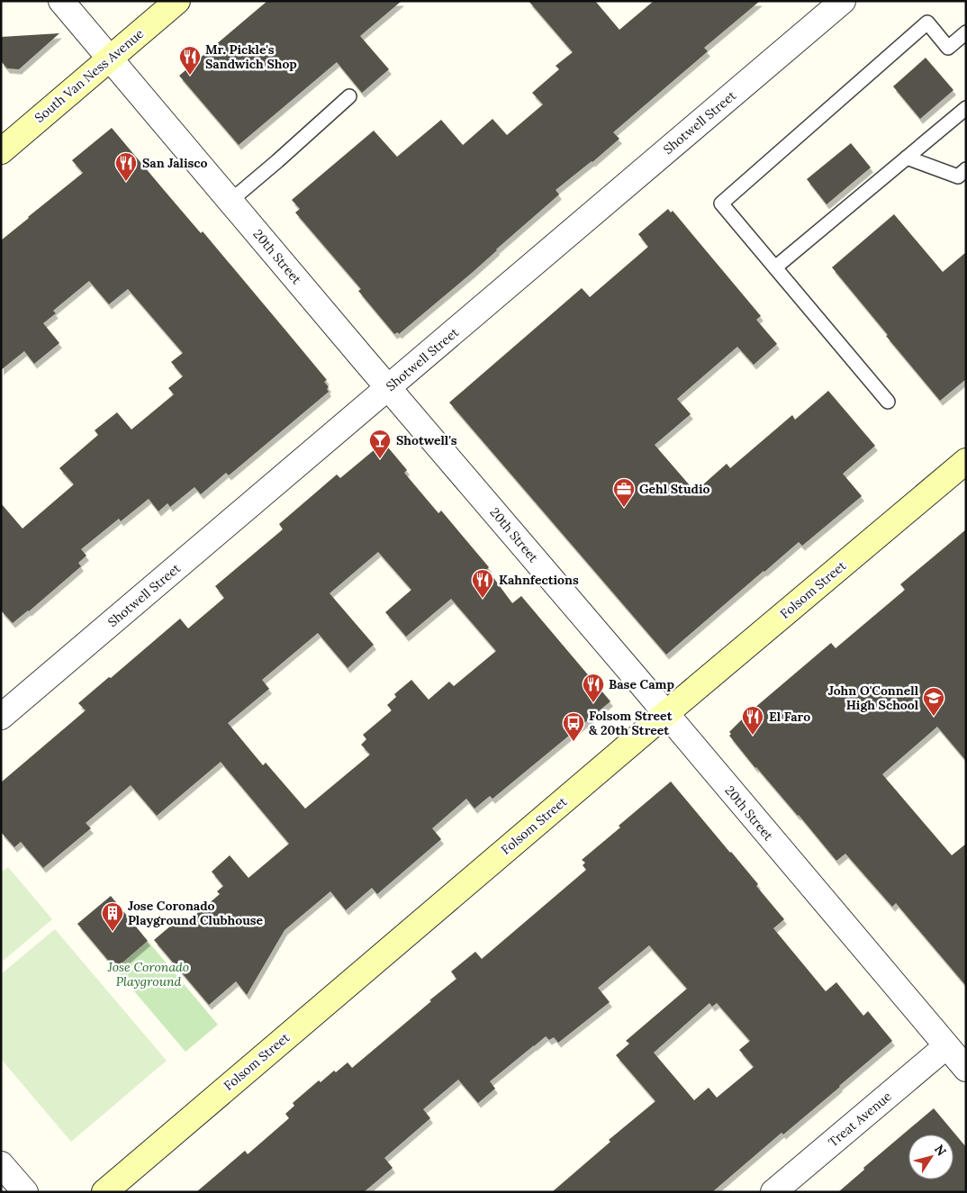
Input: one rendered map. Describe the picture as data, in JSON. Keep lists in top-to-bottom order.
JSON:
{
  "streets": {
    "street": [
      "South Van Ness Avenue",
      "Shotwell Street",
      "20th Street",
      "Folsom Street",
      "Treat Avenue"
    ]
  },
  "crossings": [
    ["South Van Ness Avenue", "20th Street"],
    ["Shotwell Street", "20th Street"],
    ["20th Street", "Folsom Street"],
    ["20th Street", "Treat Avenue"]
  ],
  "parks": ["Jose Coronado Playground"],
  "places": {
    "restaurant": [
      "Mr. Pickle's Sandwich Shop",
      "San Jalisco",
      "Kahnfections",
      "Base Camp",
      "El Faro"
    ],
    "bar": ["Shotwell's"],
    "office": ["Gehl Studio"],
    "school or university": ["John O'Connell High School"],
    "bus stop": ["Folsom Street & 20th Street"],
    "building": ["Jose Coronado Playground Clubhouse"]
  },
  "north": "top right"
}
